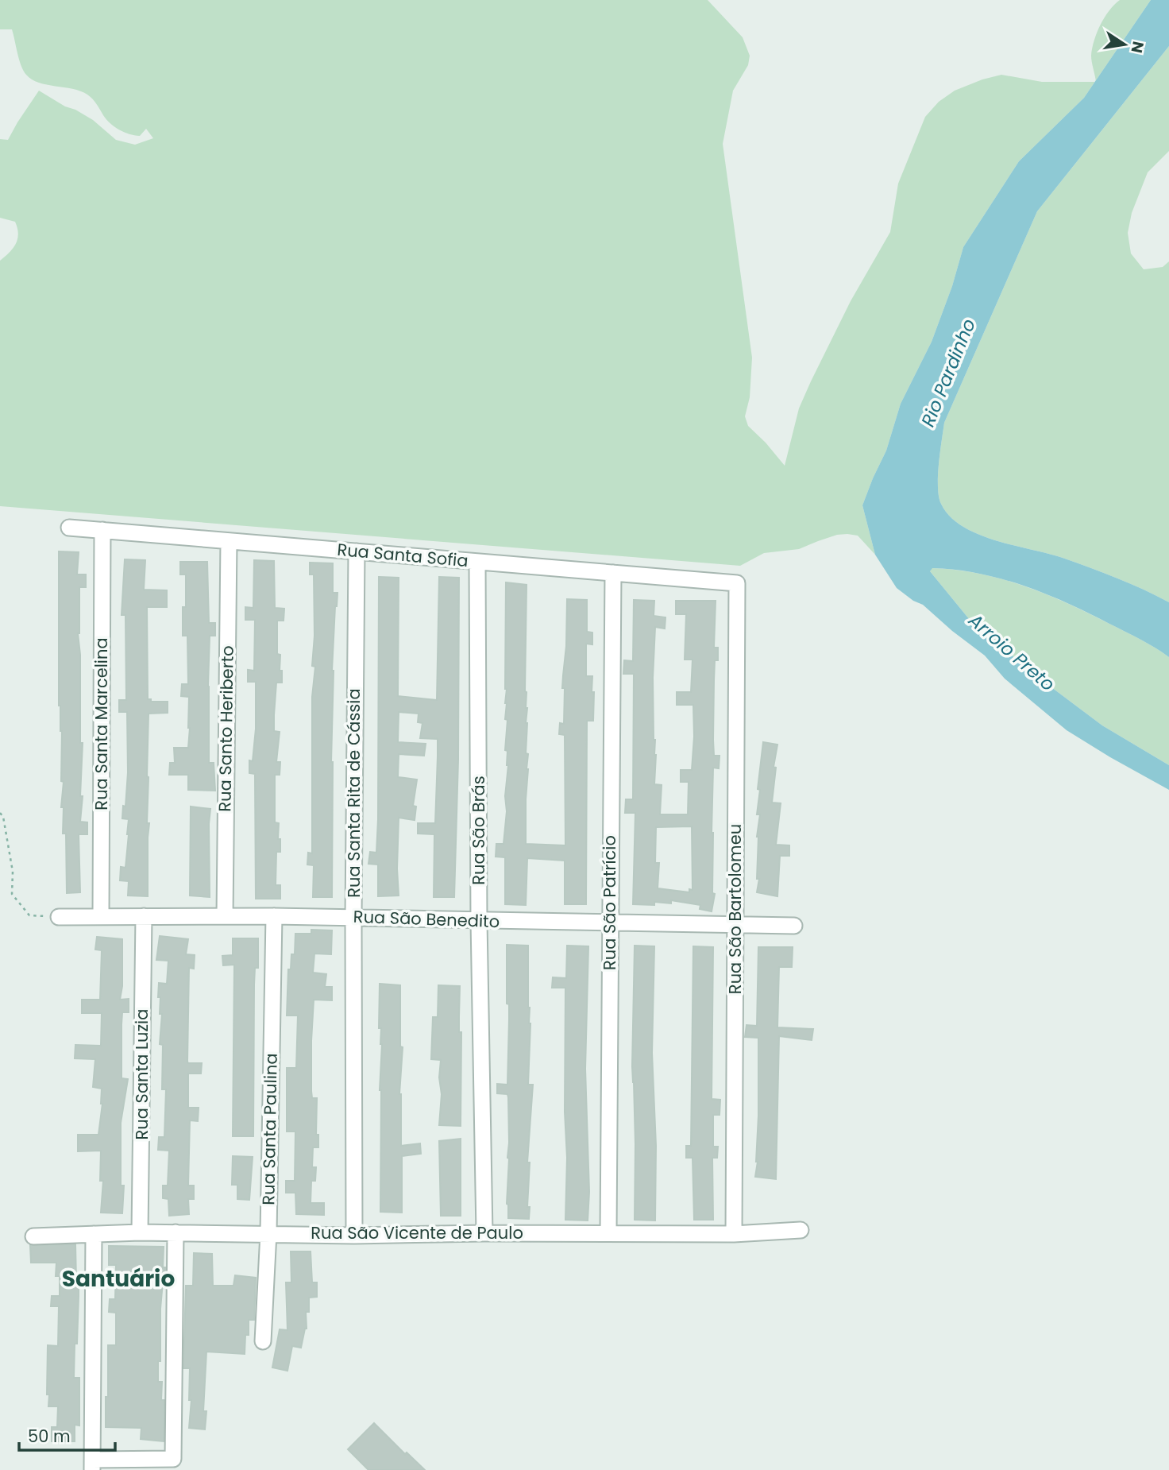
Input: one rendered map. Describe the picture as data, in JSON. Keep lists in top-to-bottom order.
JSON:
{
  "streets": {
    "street": [
      "Rua Santa Sofia",
      "Rua Santa Marcelina",
      "Rua Santo Heriberto",
      "Rua Santa Rita de Cássia",
      "Rua São Brás",
      "Rua São Patrício",
      "Rua São Bartolomeu",
      "Rua São Benedito",
      "Rua Santa Luzia",
      "Rua Santa Paulina",
      "Rua São Vicente de Paulo"
    ]
  },
  "crossings": [
    ["Rua Santa Sofia", "Rua Santa Marcelina"],
    ["Rua Santa Sofia", "Rua Santo Heriberto"],
    ["Rua Santa Sofia", "Rua Santa Rita de Cássia"],
    ["Rua Santa Sofia", "Rua São Brás"],
    ["Rua Santa Sofia", "Rua São Patrício"],
    ["Rua Santa Sofia", "Rua São Bartolomeu"],
    ["Rua Santa Marcelina", "Rua São Benedito"],
    ["Rua Santo Heriberto", "Rua São Benedito"],
    ["Rua Santa Rita de Cássia", "Rua São Benedito"],
    ["Rua Santa Rita de Cássia", "Rua São Vicente de Paulo"],
    ["Rua São Brás", "Rua São Benedito"],
    ["Rua São Brás", "Rua São Vicente de Paulo"],
    ["Rua São Patrício", "Rua São Benedito"],
    ["Rua São Patrício", "Rua São Vicente de Paulo"],
    ["Rua São Bartolomeu", "Rua São Benedito"],
    ["Rua São Bartolomeu", "Rua São Vicente de Paulo"],
    ["Rua São Benedito", "Rua Santa Luzia"],
    ["Rua São Benedito", "Rua Santa Paulina"],
    ["Rua Santa Luzia", "Rua São Vicente de Paulo"],
    ["Rua Santa Paulina", "Rua São Vicente de Paulo"]
  ],
  "districts": ["Santuário"],
  "water": ["Rio Pardinho", "Arroio Preto"],
  "scale_bar": "50 m",
  "north": "right"
}
